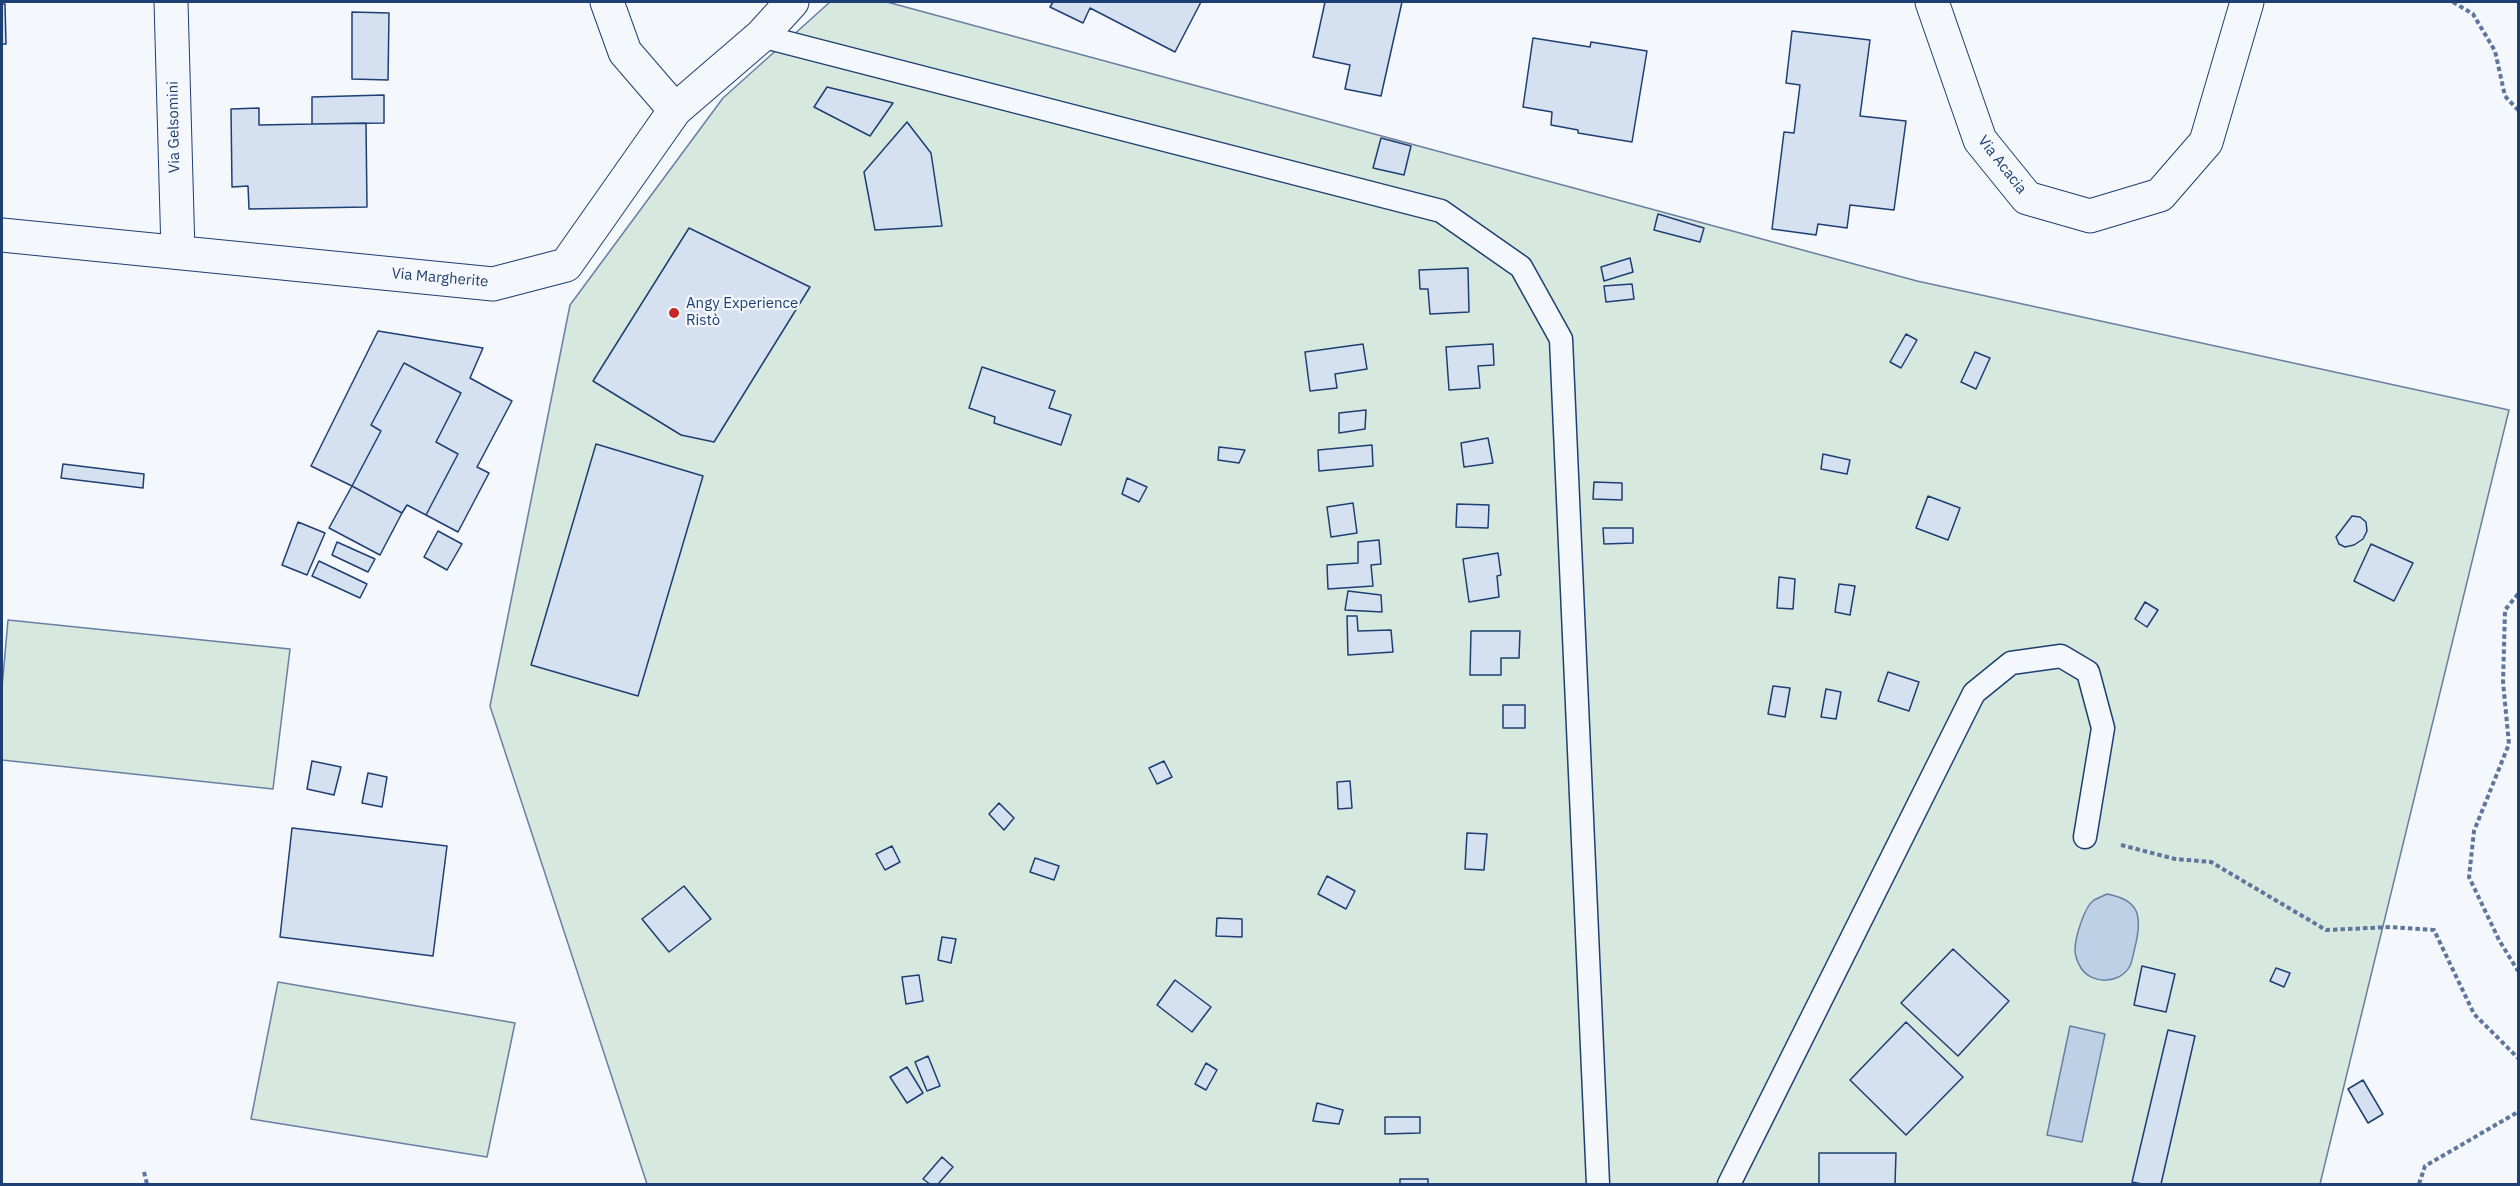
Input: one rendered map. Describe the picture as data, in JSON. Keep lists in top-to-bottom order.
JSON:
{
  "streets": {
    "street": ["Via Gelsomini", "Via Acacia", "Via Margherite"]
  },
  "crossings": [
    ["Via Gelsomini", "Via Margherite"]
  ],
  "places": ["Angy Experience Ristò"]
}
